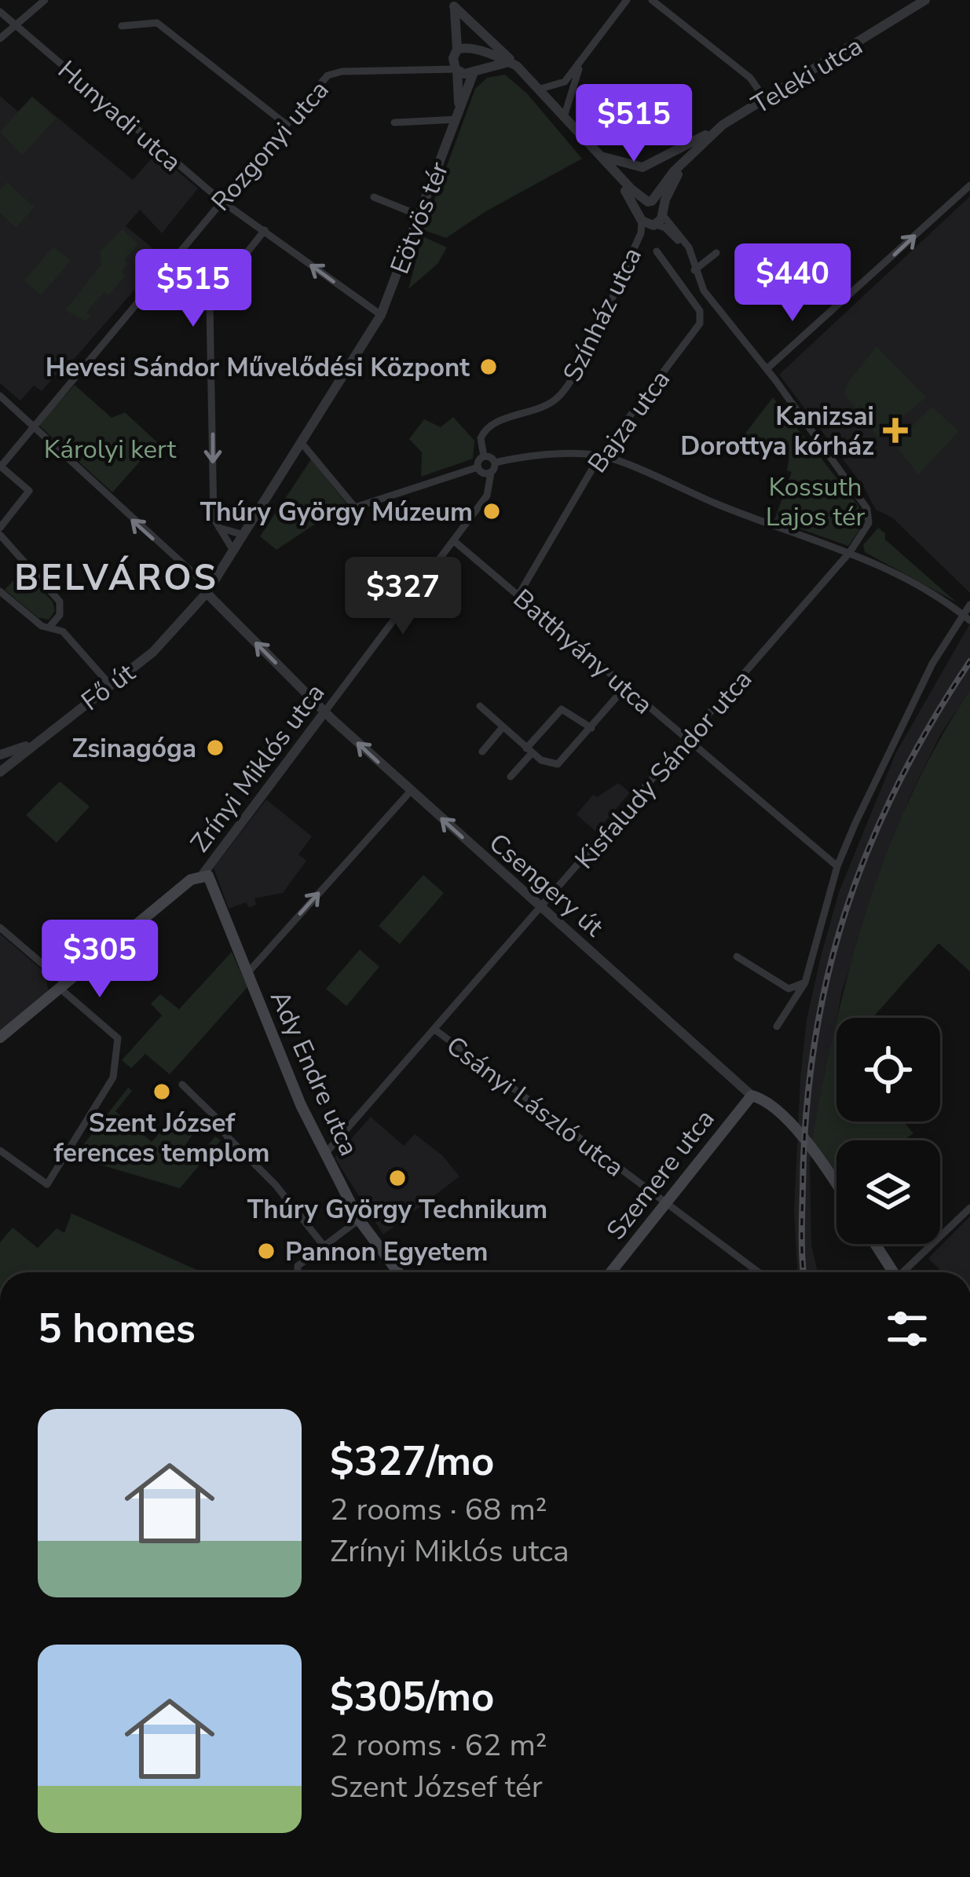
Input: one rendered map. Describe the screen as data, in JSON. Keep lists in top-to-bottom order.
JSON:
{
  "streets": {
    "main road": [
      "Zrínyi Miklós utca",
      "Csengery út",
      "Ady Endre utca",
      "Szemere utca"
    ],
    "street": [
      "Teleki utca",
      "Hunyadi utca",
      "Rozgonyi utca",
      "Eötvös tér",
      "Színház utca",
      "Bajza utca",
      "Batthyány utca",
      "Fő út",
      "Kisfaludy Sándor utca",
      "Csányi László utca"
    ]
  },
  "crossings": [
    ["Teleki utca", "Színház utca"],
    ["Hunyadi utca", "Rozgonyi utca"],
    ["Hunyadi utca", "Eötvös tér"],
    ["Rozgonyi utca", "Eötvös tér"],
    ["Bajza utca", "Batthyány utca"],
    ["Batthyány utca", "Zrínyi Miklós utca"],
    ["Batthyány utca", "Kisfaludy Sándor utca"],
    ["Fő út", "Csengery út"],
    ["Zrínyi Miklós utca", "Csengery út"],
    ["Zrínyi Miklós utca", "Ady Endre utca"],
    ["Kisfaludy Sándor utca", "Csengery út"],
    ["Kisfaludy Sándor utca", "Ady Endre utca"],
    ["Kisfaludy Sándor utca", "Csányi László utca"],
    ["Csengery út", "Szemere utca"],
    ["Csányi László utca", "Szemere utca"]
  ],
  "one_way": ["Csengery út"],
  "districts": ["BELVÁROS"],
  "parks": ["Károlyi kert", "Kossuth Lajos tér"],
  "places": {
    "other": [
      "Hevesi Sándor Művelődési Központ",
      "Thúry György Múzeum",
      "Zsinagóga",
      "Szent József ferences templom",
      "Thúry György Technikum",
      "Pannon Egyetem"
    ],
    "health": ["Kanizsai Dorottya kórház"]
  },
  "page": {
    "price": [
      "$515",
      "$440",
      "$515",
      "$327",
      "$305"
    ],
    "heading": "5 homes",
    "list": [
      {
        "name": "$327/mo",
        "note": "2 rooms · 68 m² · Zrínyi Miklós utca"
      },
      {
        "name": "$305/mo",
        "note": "2 rooms · 62 m² · Szent József tér"
      }
    ]
  }
}
